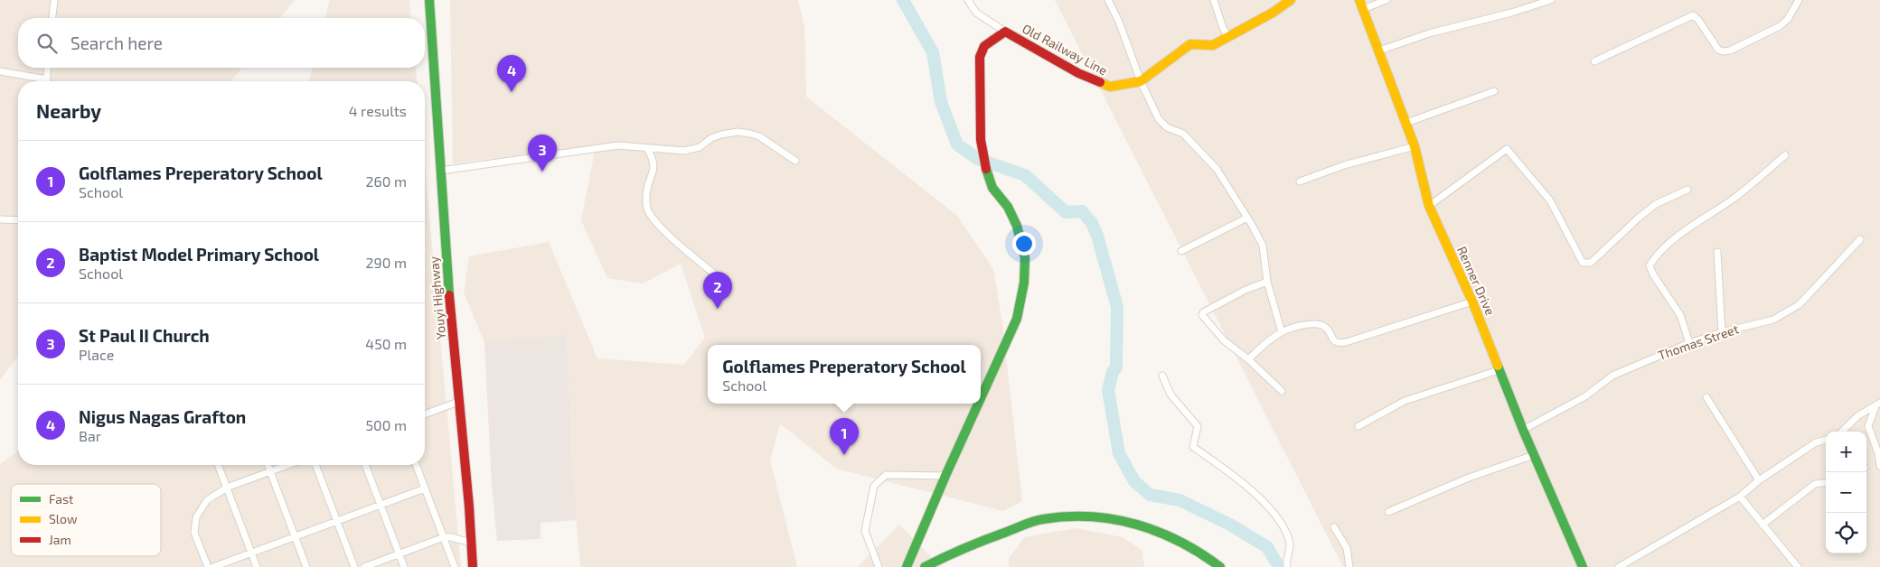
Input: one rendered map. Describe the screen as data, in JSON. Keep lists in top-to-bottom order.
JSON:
{
  "streets": {
    "street": [
      "Old Railway Line",
      "Renner Drive",
      "Youyi Highway",
      "Thomas Street"
    ]
  },
  "crossings": [
    ["Renner Drive", "Thomas Street"]
  ],
  "legend": ["Fast", "Slow", "Jam"],
  "page": {
    "search": "Search here",
    "pins": [
      "4",
      "3",
      "2",
      "1"
    ],
    "heading": ["Nearby", "4 results"],
    "list": [
      {
        "mark": "1",
        "name": "Golflames Preperatory School",
        "note": "School",
        "value": "260 m"
      },
      {
        "mark": "2",
        "name": "Baptist Model Primary School",
        "note": "School",
        "value": "290 m"
      },
      {
        "mark": "3",
        "name": "St Paul II Church",
        "note": "Place",
        "value": "450 m"
      },
      {
        "mark": "4",
        "name": "Nigus Nagas Grafton",
        "note": "Bar",
        "value": "500 m"
      }
    ],
    "popup": ["Golflames Preperatory School", "School"],
    "map_buttons": ["+", "−"]
  }
}
